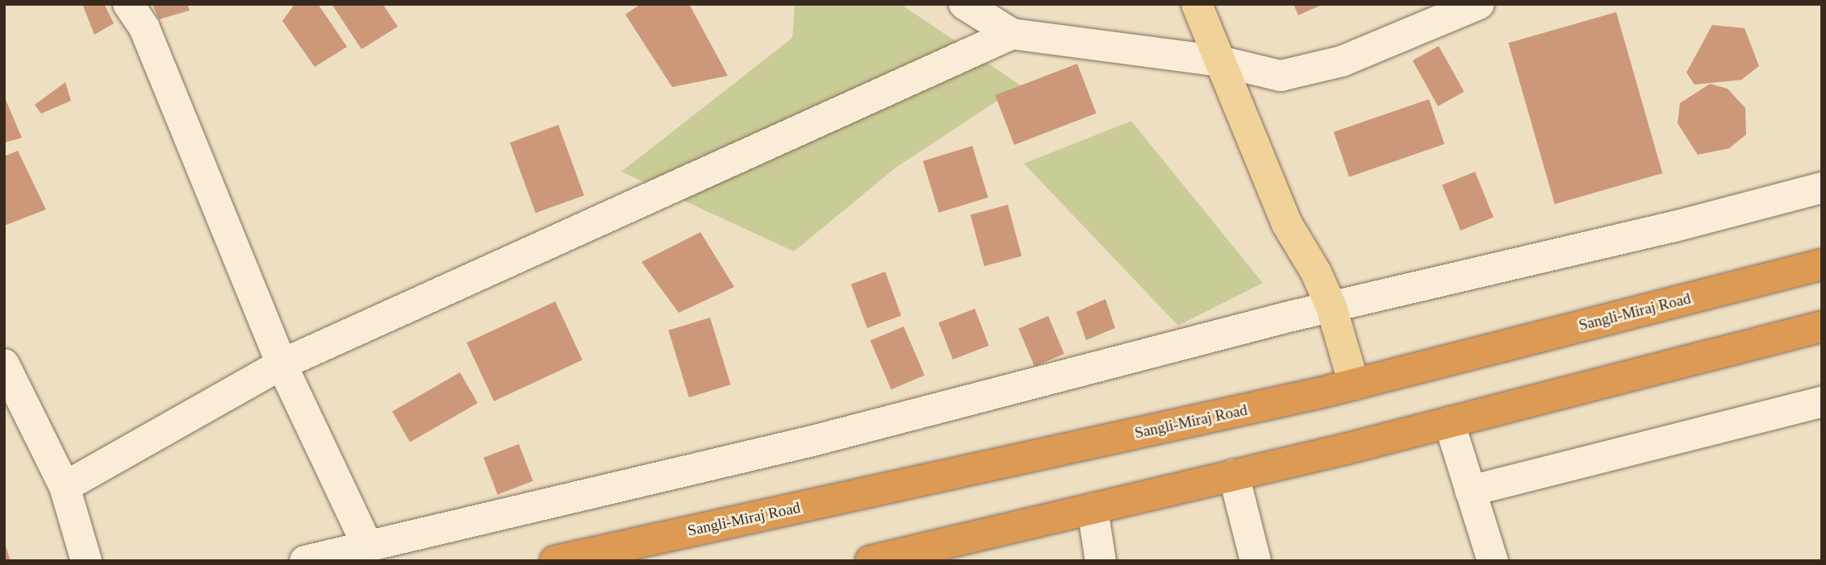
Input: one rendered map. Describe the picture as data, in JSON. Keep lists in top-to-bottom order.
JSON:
{
  "streets": {
    "highway": ["Sangli-Miraj Road"]
  }
}
